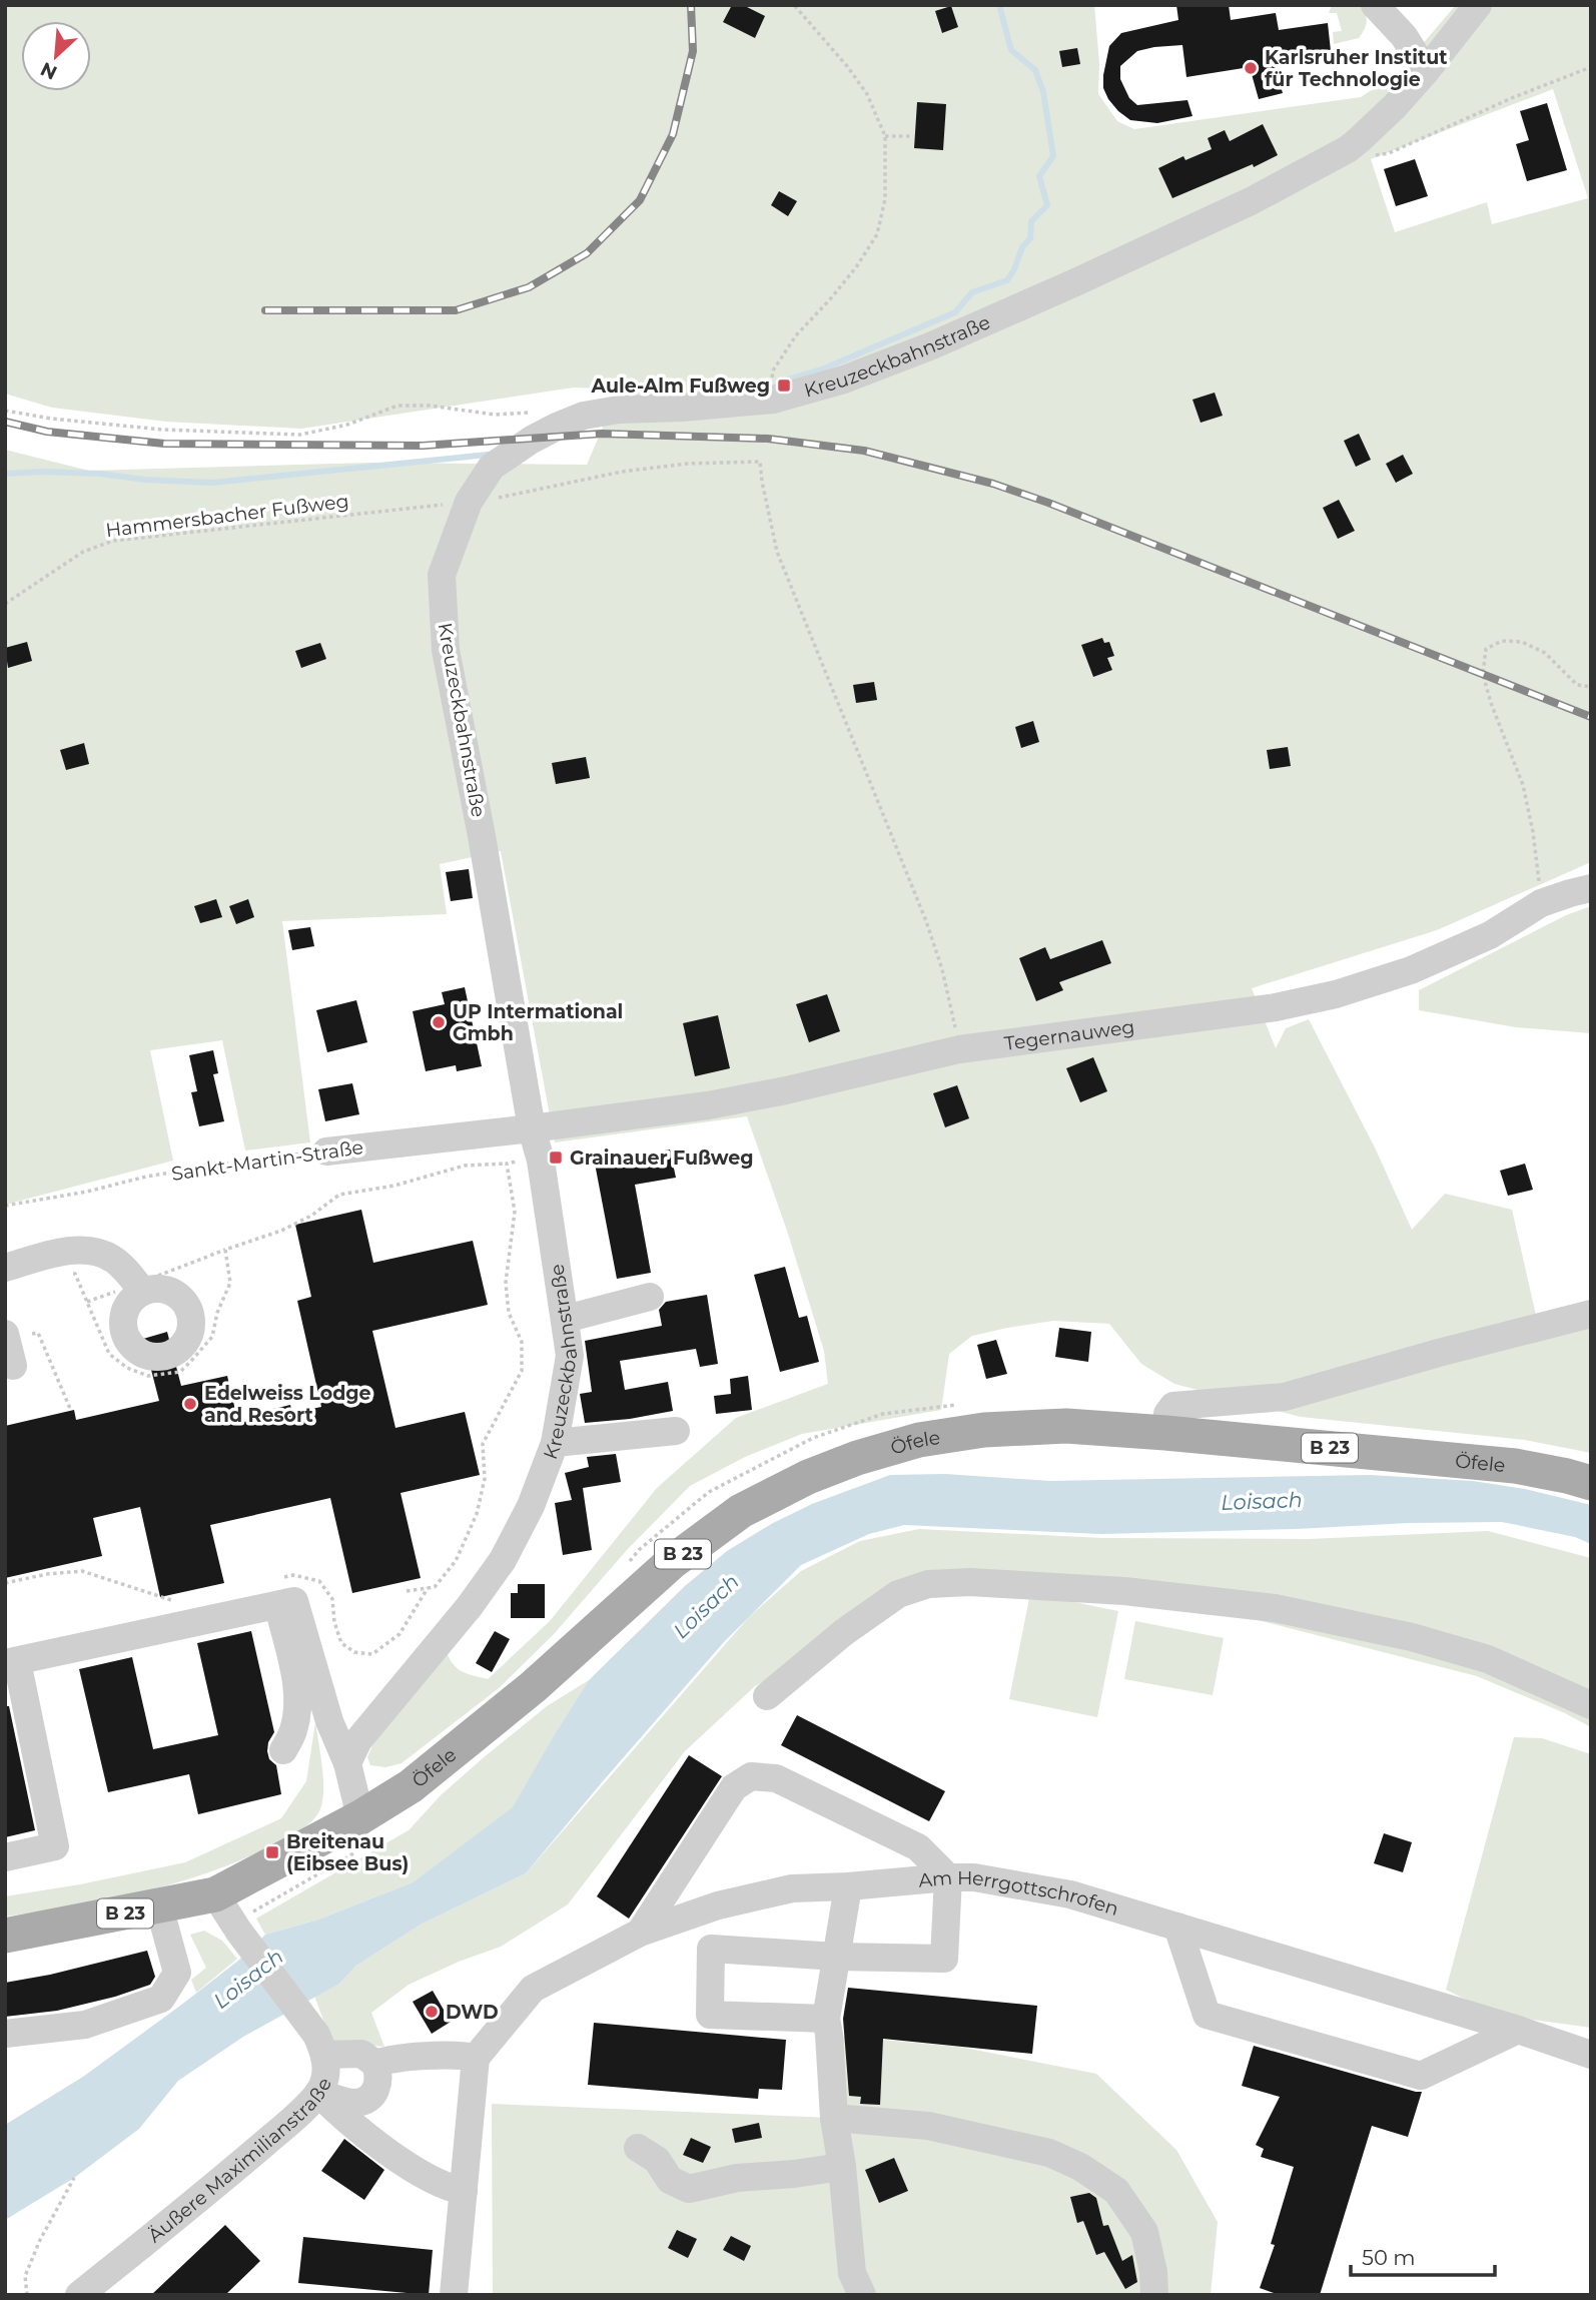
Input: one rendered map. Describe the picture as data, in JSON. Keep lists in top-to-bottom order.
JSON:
{
  "streets": {
    "main road": ["Öfele", "B 23"],
    "street": [
      "Kreuzeckbahnstraße",
      "Tegernauweg",
      "Sankt-Martin-Straße",
      "Am Herrgottschrofen",
      "Äußere Maximilianstraße"
    ],
    "path": ["Hammersbacher Fußweg"]
  },
  "crossings": [
    ["Kreuzeckbahnstraße", "Hammersbacher Fußweg"],
    ["Kreuzeckbahnstraße", "Tegernauweg"],
    ["Kreuzeckbahnstraße", "Sankt-Martin-Straße"],
    ["Hammersbacher Fußweg", "Tegernauweg"],
    ["Tegernauweg", "Sankt-Martin-Straße"],
    ["Öfele", "B 23"]
  ],
  "water": ["Loisach"],
  "places": {
    "other": [
      "Karlsruher Institut für Technologie",
      "UP Intermational Gmbh",
      "Edelweiss Lodge and Resort",
      "DWD"
    ],
    "transit": ["Aule-Alm Fußweg", "Grainauer Fußweg", "Breitenau (Eibsee Bus)"]
  },
  "scale_bar": "50 m",
  "north": "bottom left"
}
